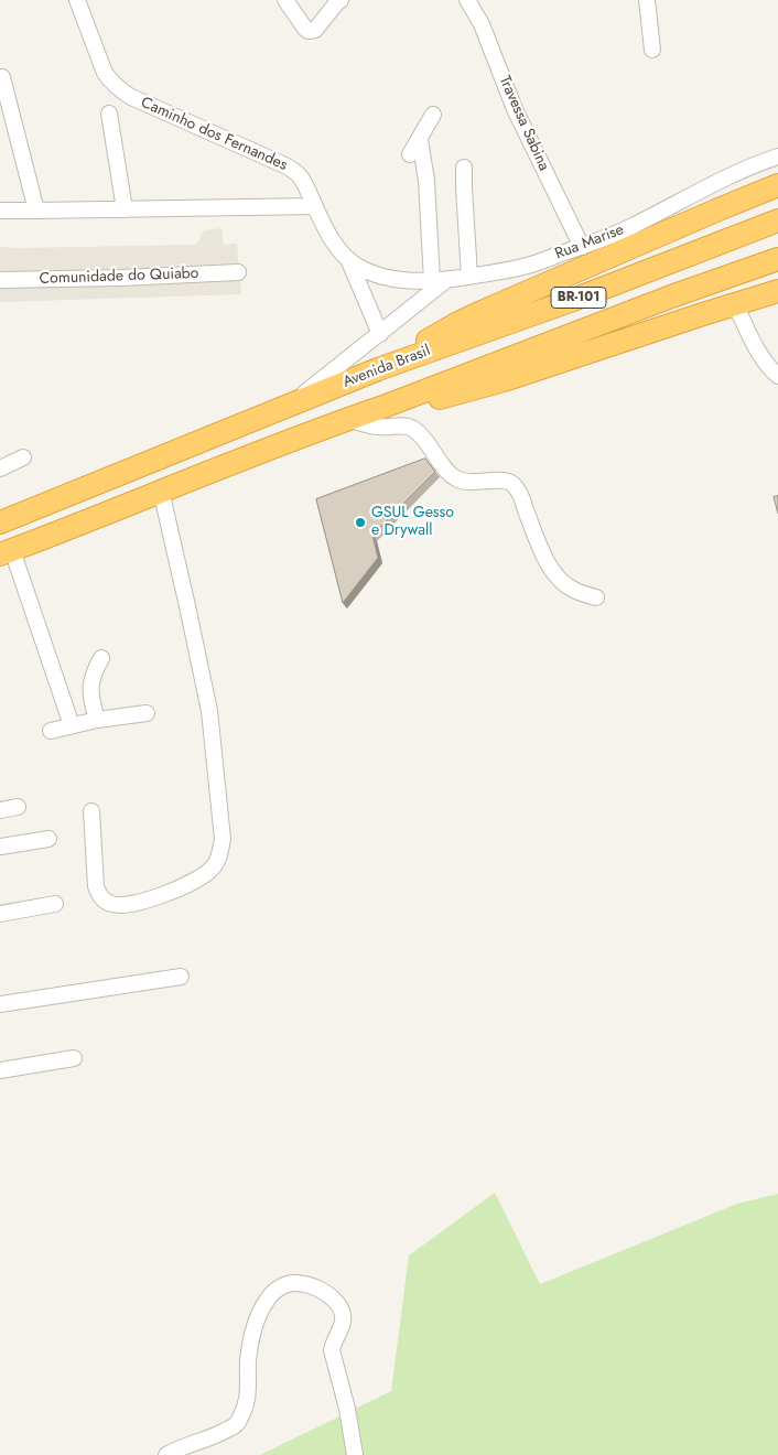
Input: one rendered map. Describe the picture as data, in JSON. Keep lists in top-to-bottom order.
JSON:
{
  "streets": {
    "highway": ["BR-101", "Avenida Brasil"],
    "street": [
      "Travessa Sabina",
      "Caminho dos Fernandes",
      "Rua Marise",
      "Comunidade do Quiabo"
    ]
  },
  "crossings": [
    ["Travessa Sabina", "Rua Marise"],
    ["Caminho dos Fernandes", "Rua Marise"]
  ],
  "places": ["GSUL Gesso e Drywall"]
}
